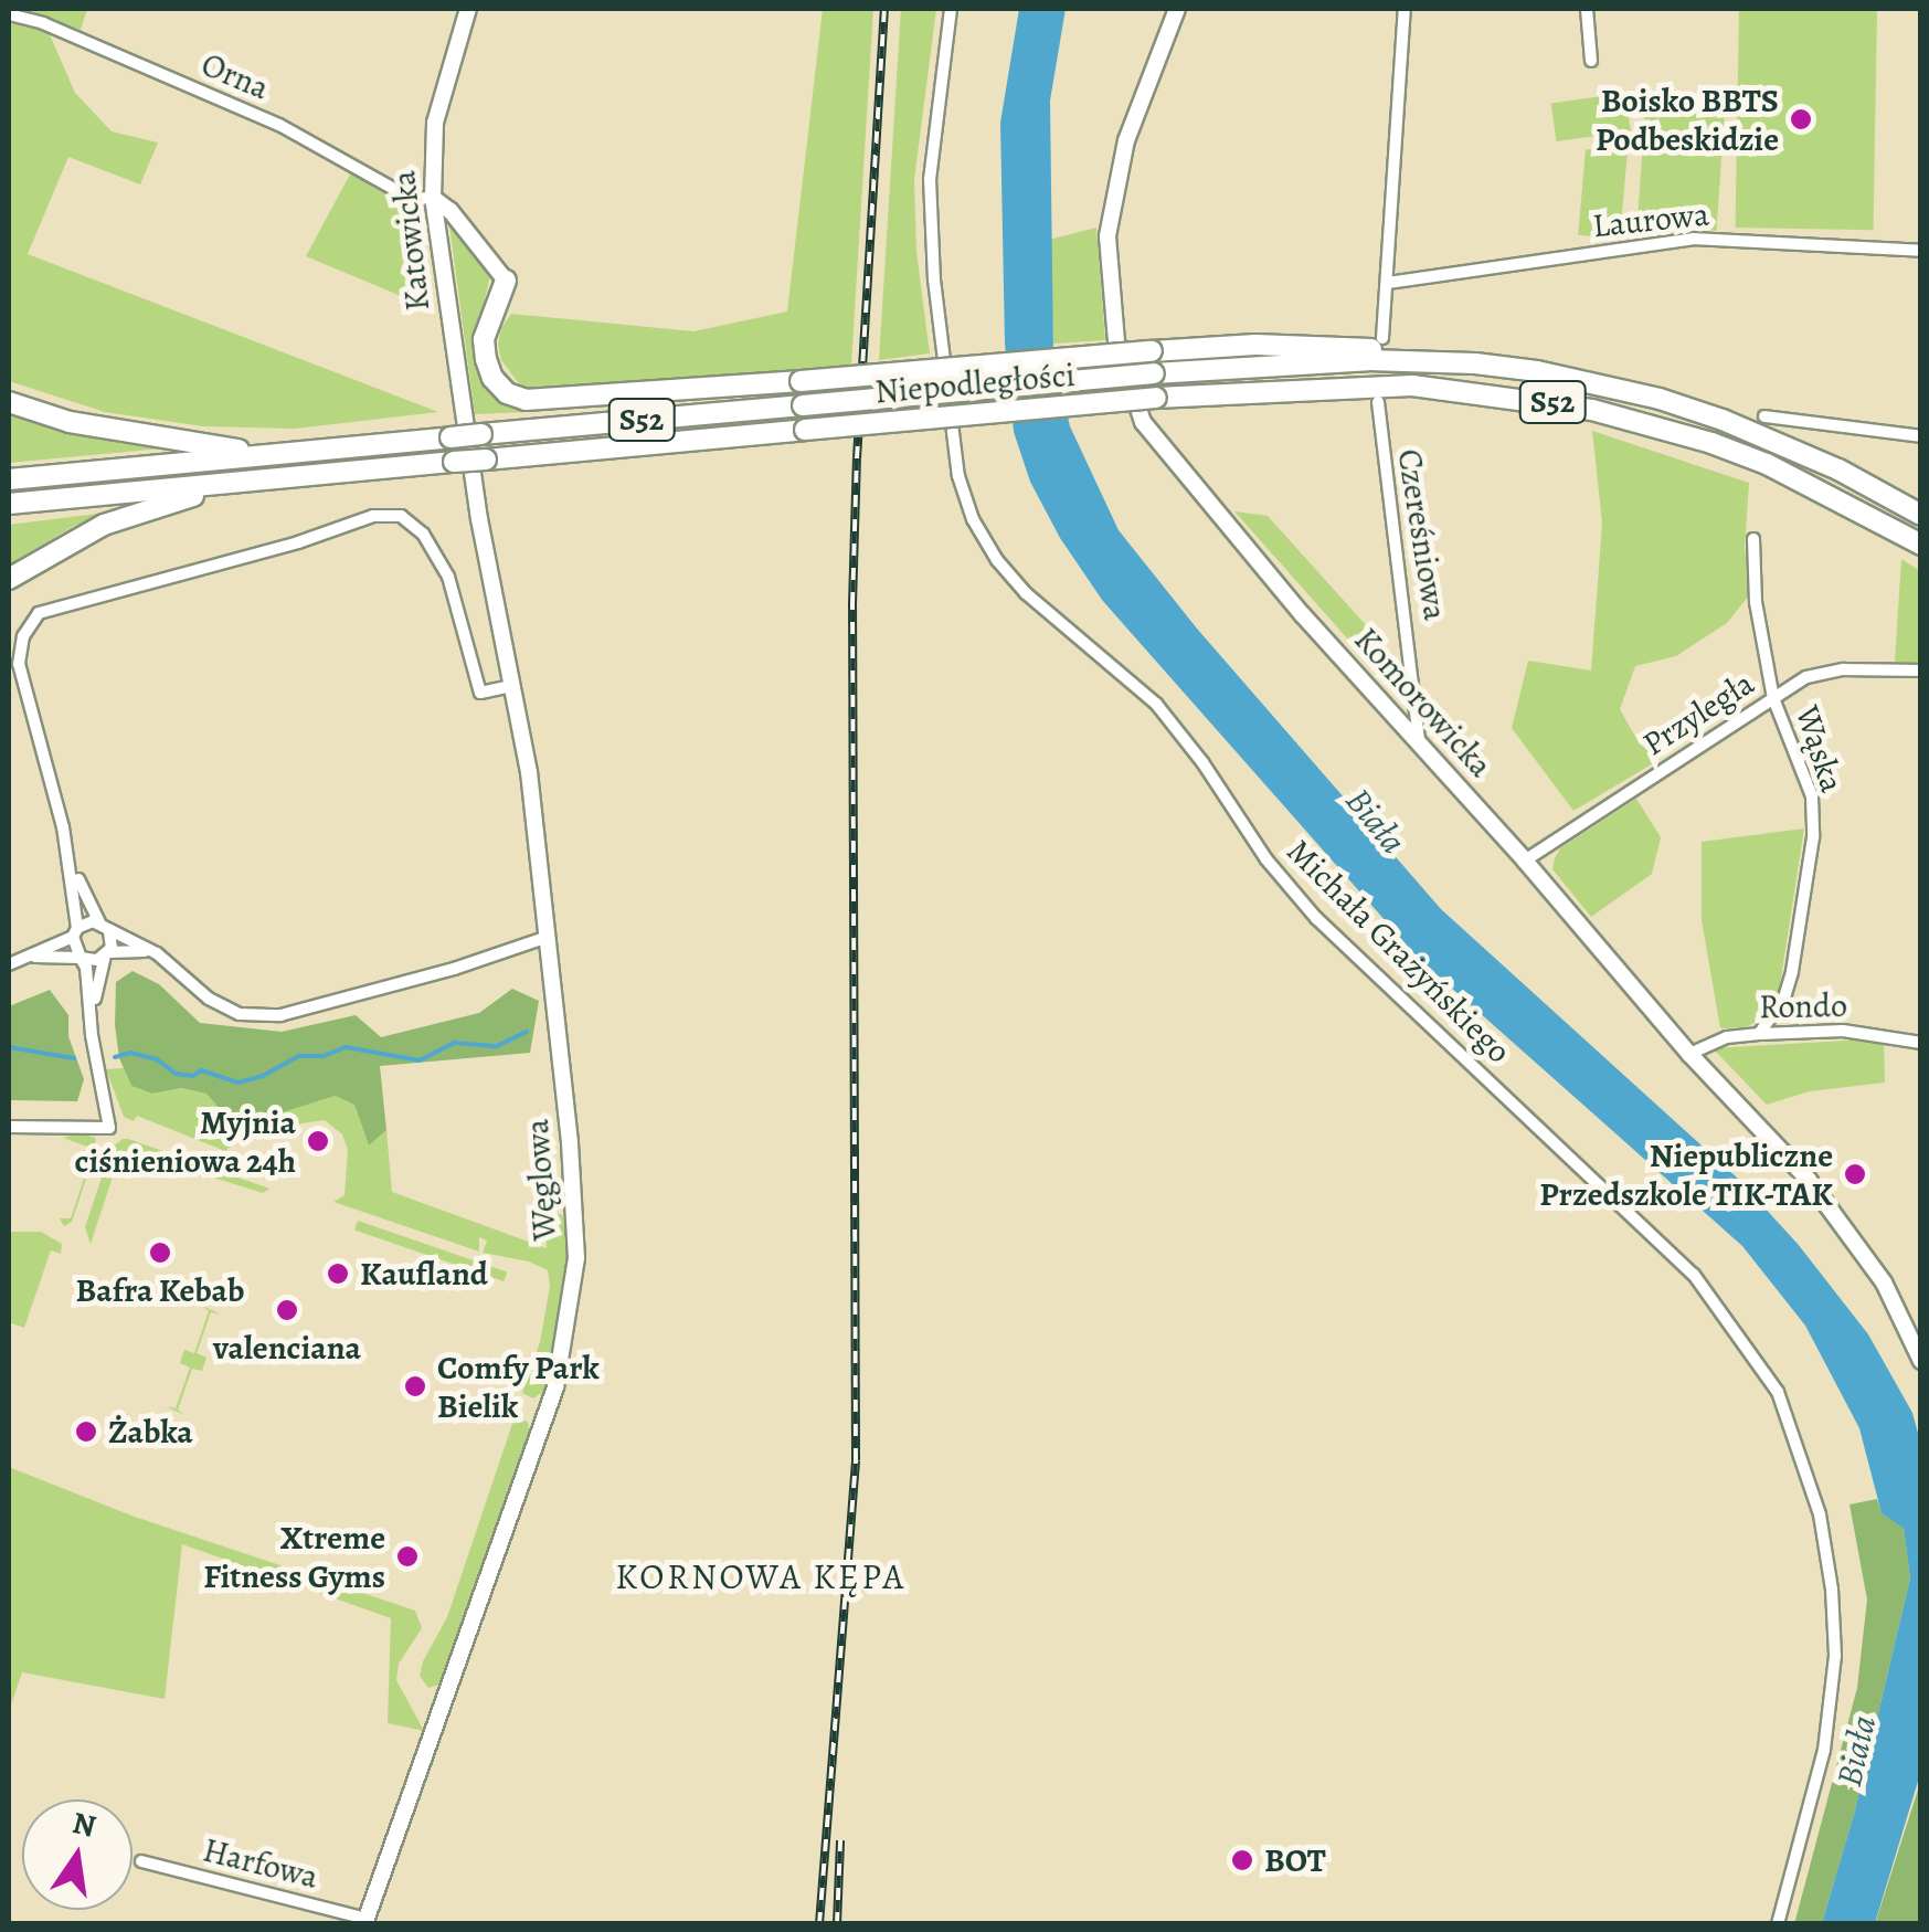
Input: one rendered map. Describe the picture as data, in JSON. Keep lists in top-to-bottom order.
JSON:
{
  "streets": {
    "highway": ["Niepodległości", "S52"],
    "street": [
      "Orna",
      "Laurowa",
      "Katowicka",
      "Czereśniowa",
      "Komorowicka",
      "Przyległa",
      "Wąska",
      "Michała Grażyńskiego",
      "Rondo",
      "Węglowa",
      "Harfowa"
    ]
  },
  "crossings": [
    ["Orna", "Katowicka"],
    ["Katowicka", "Węglowa"],
    ["Czereśniowa", "Komorowicka"],
    ["Komorowicka", "Przyległa"],
    ["Komorowicka", "Rondo"],
    ["Przyległa", "Wąska"],
    ["Wąska", "Rondo"],
    ["Węglowa", "Harfowa"]
  ],
  "districts": ["KORNOWA KĘPA"],
  "water": ["Biała"],
  "places": [
    "Boisko BBTS Podbeskidzie",
    "Myjnia ciśnieniowa 24h",
    "Niepubliczne Przedszkole TIK-TAK",
    "Bafra Kebab",
    "Kaufland",
    "valenciana",
    "Comfy Park Bielik",
    "Żabka",
    "Xtreme Fitness Gyms",
    "BOT"
  ],
  "north": "top"
}
